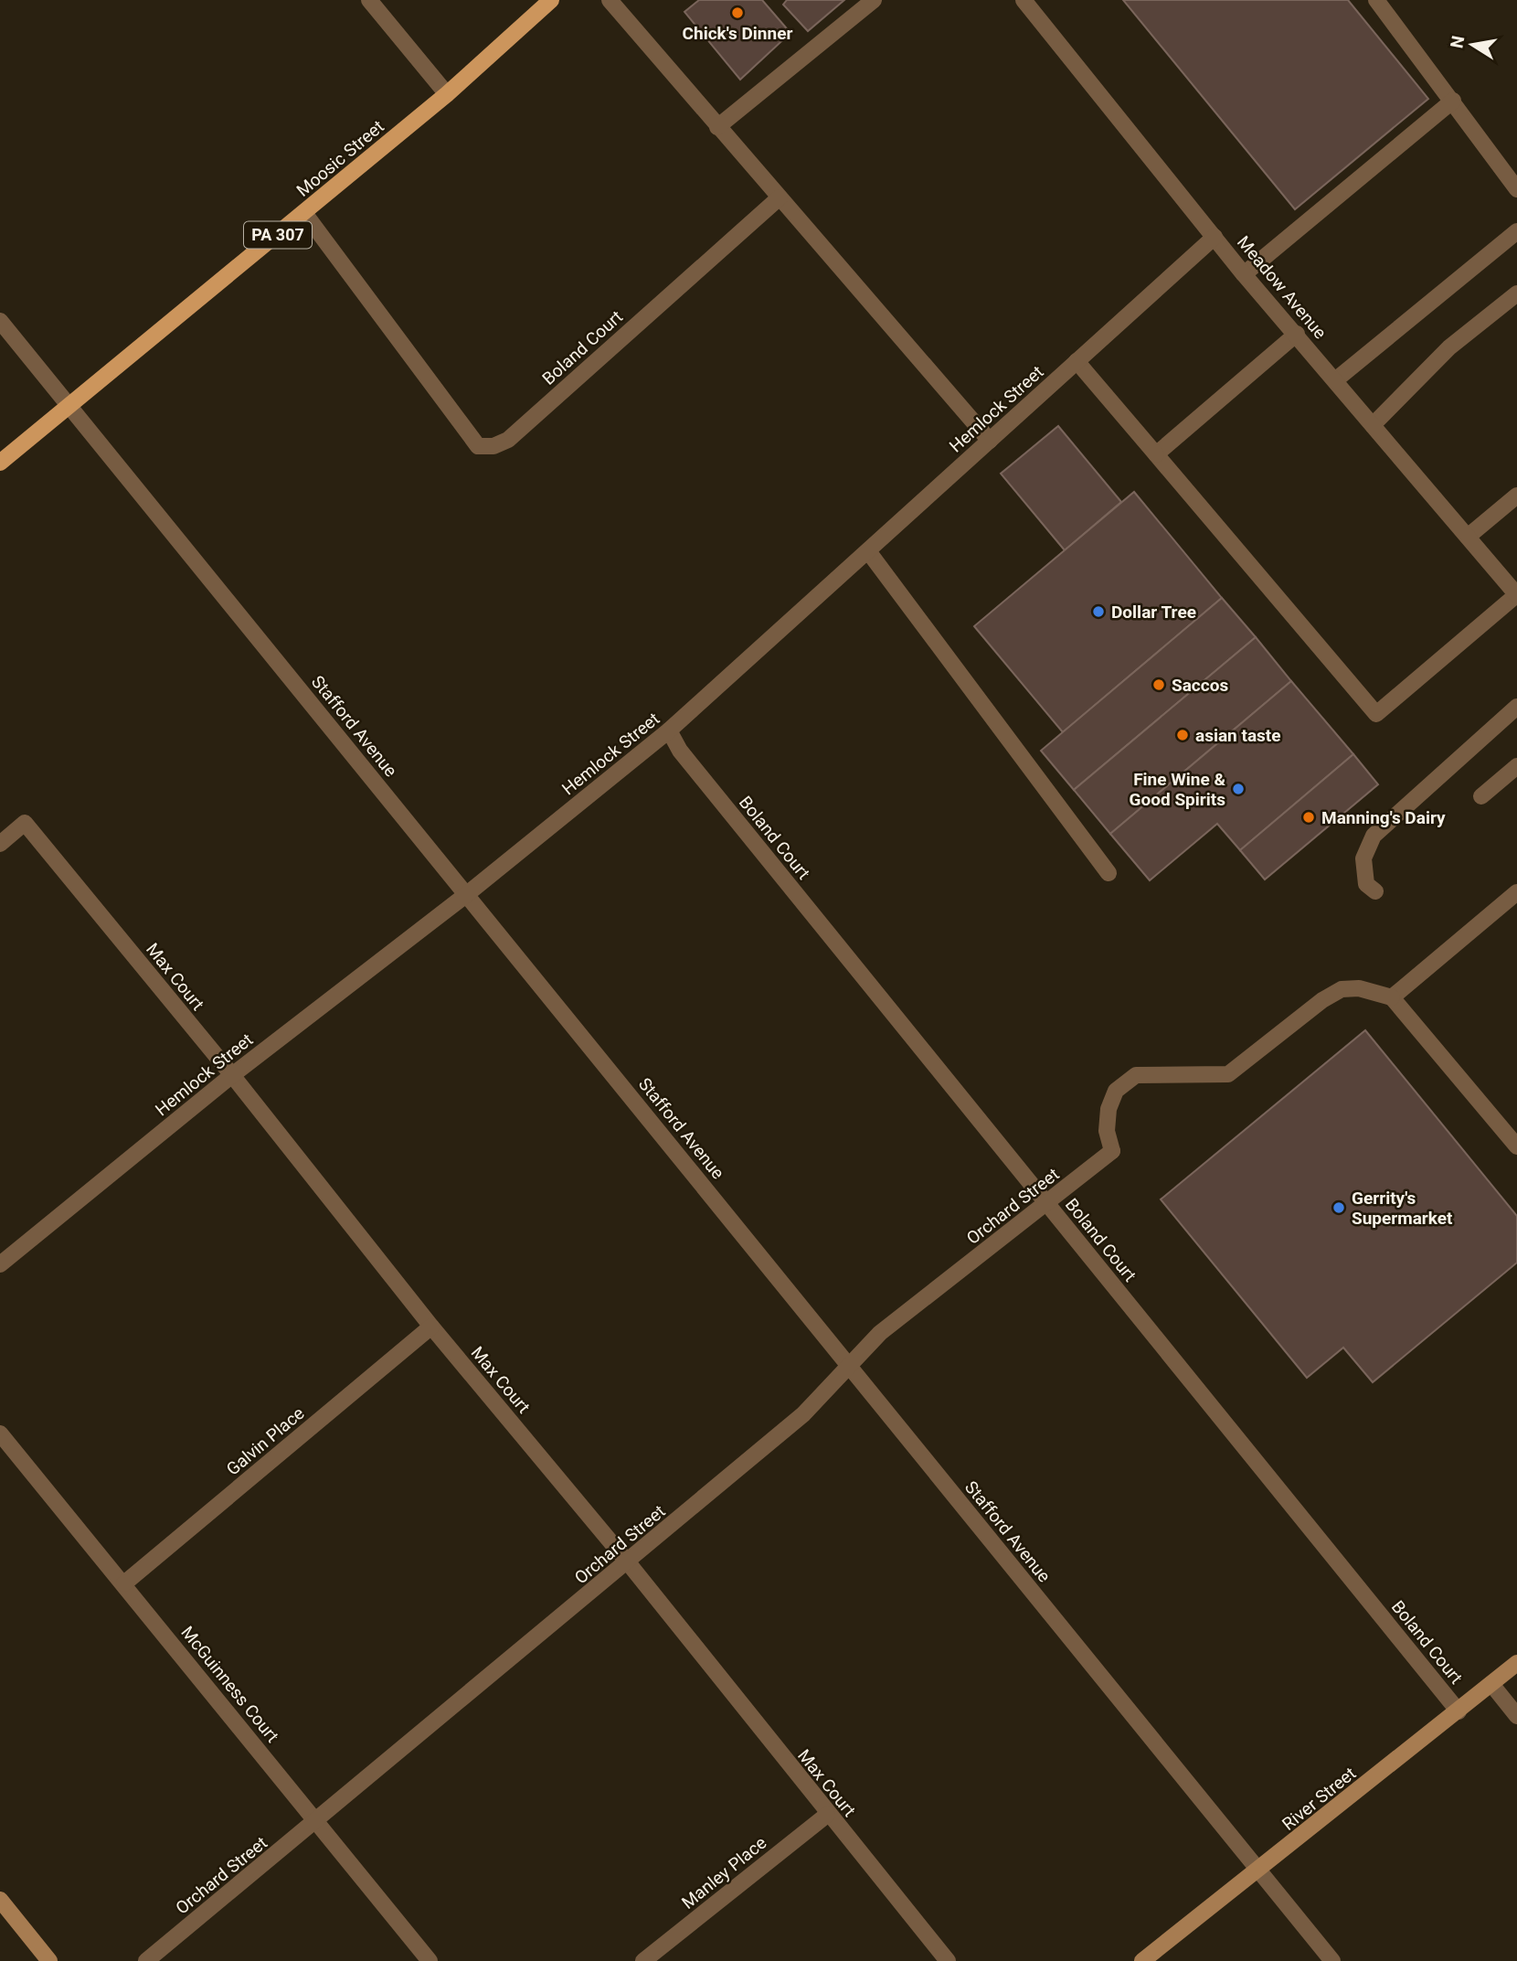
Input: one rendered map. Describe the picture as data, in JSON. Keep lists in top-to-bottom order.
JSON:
{
  "streets": {
    "main road": ["Moosic Street", "PA 307", "River Street"],
    "street": [
      "Meadow Avenue",
      "Boland Court",
      "Hemlock Street",
      "Stafford Avenue",
      "Max Court",
      "Orchard Street",
      "Galvin Place",
      "McGuinness Court",
      "Manley Place"
    ]
  },
  "crossings": [
    ["Moosic Street", "Boland Court"],
    ["Moosic Street", "Stafford Avenue"],
    ["Meadow Avenue", "Hemlock Street"],
    ["Boland Court", "Hemlock Street"],
    ["Boland Court", "Orchard Street"],
    ["Boland Court", "River Street"],
    ["Hemlock Street", "Stafford Avenue"],
    ["Hemlock Street", "Max Court"],
    ["Stafford Avenue", "Orchard Street"],
    ["Stafford Avenue", "River Street"],
    ["Max Court", "Orchard Street"],
    ["Max Court", "Galvin Place"],
    ["Max Court", "Manley Place"],
    ["Orchard Street", "McGuinness Court"],
    ["Galvin Place", "McGuinness Court"]
  ],
  "places": [
    "Chick's Dinner",
    "Dollar Tree",
    "Saccos",
    "asian taste",
    "Fine Wine & Good Spirits",
    "Manning's Dairy",
    "Gerrity's Supermarket"
  ],
  "north": "left"
}
